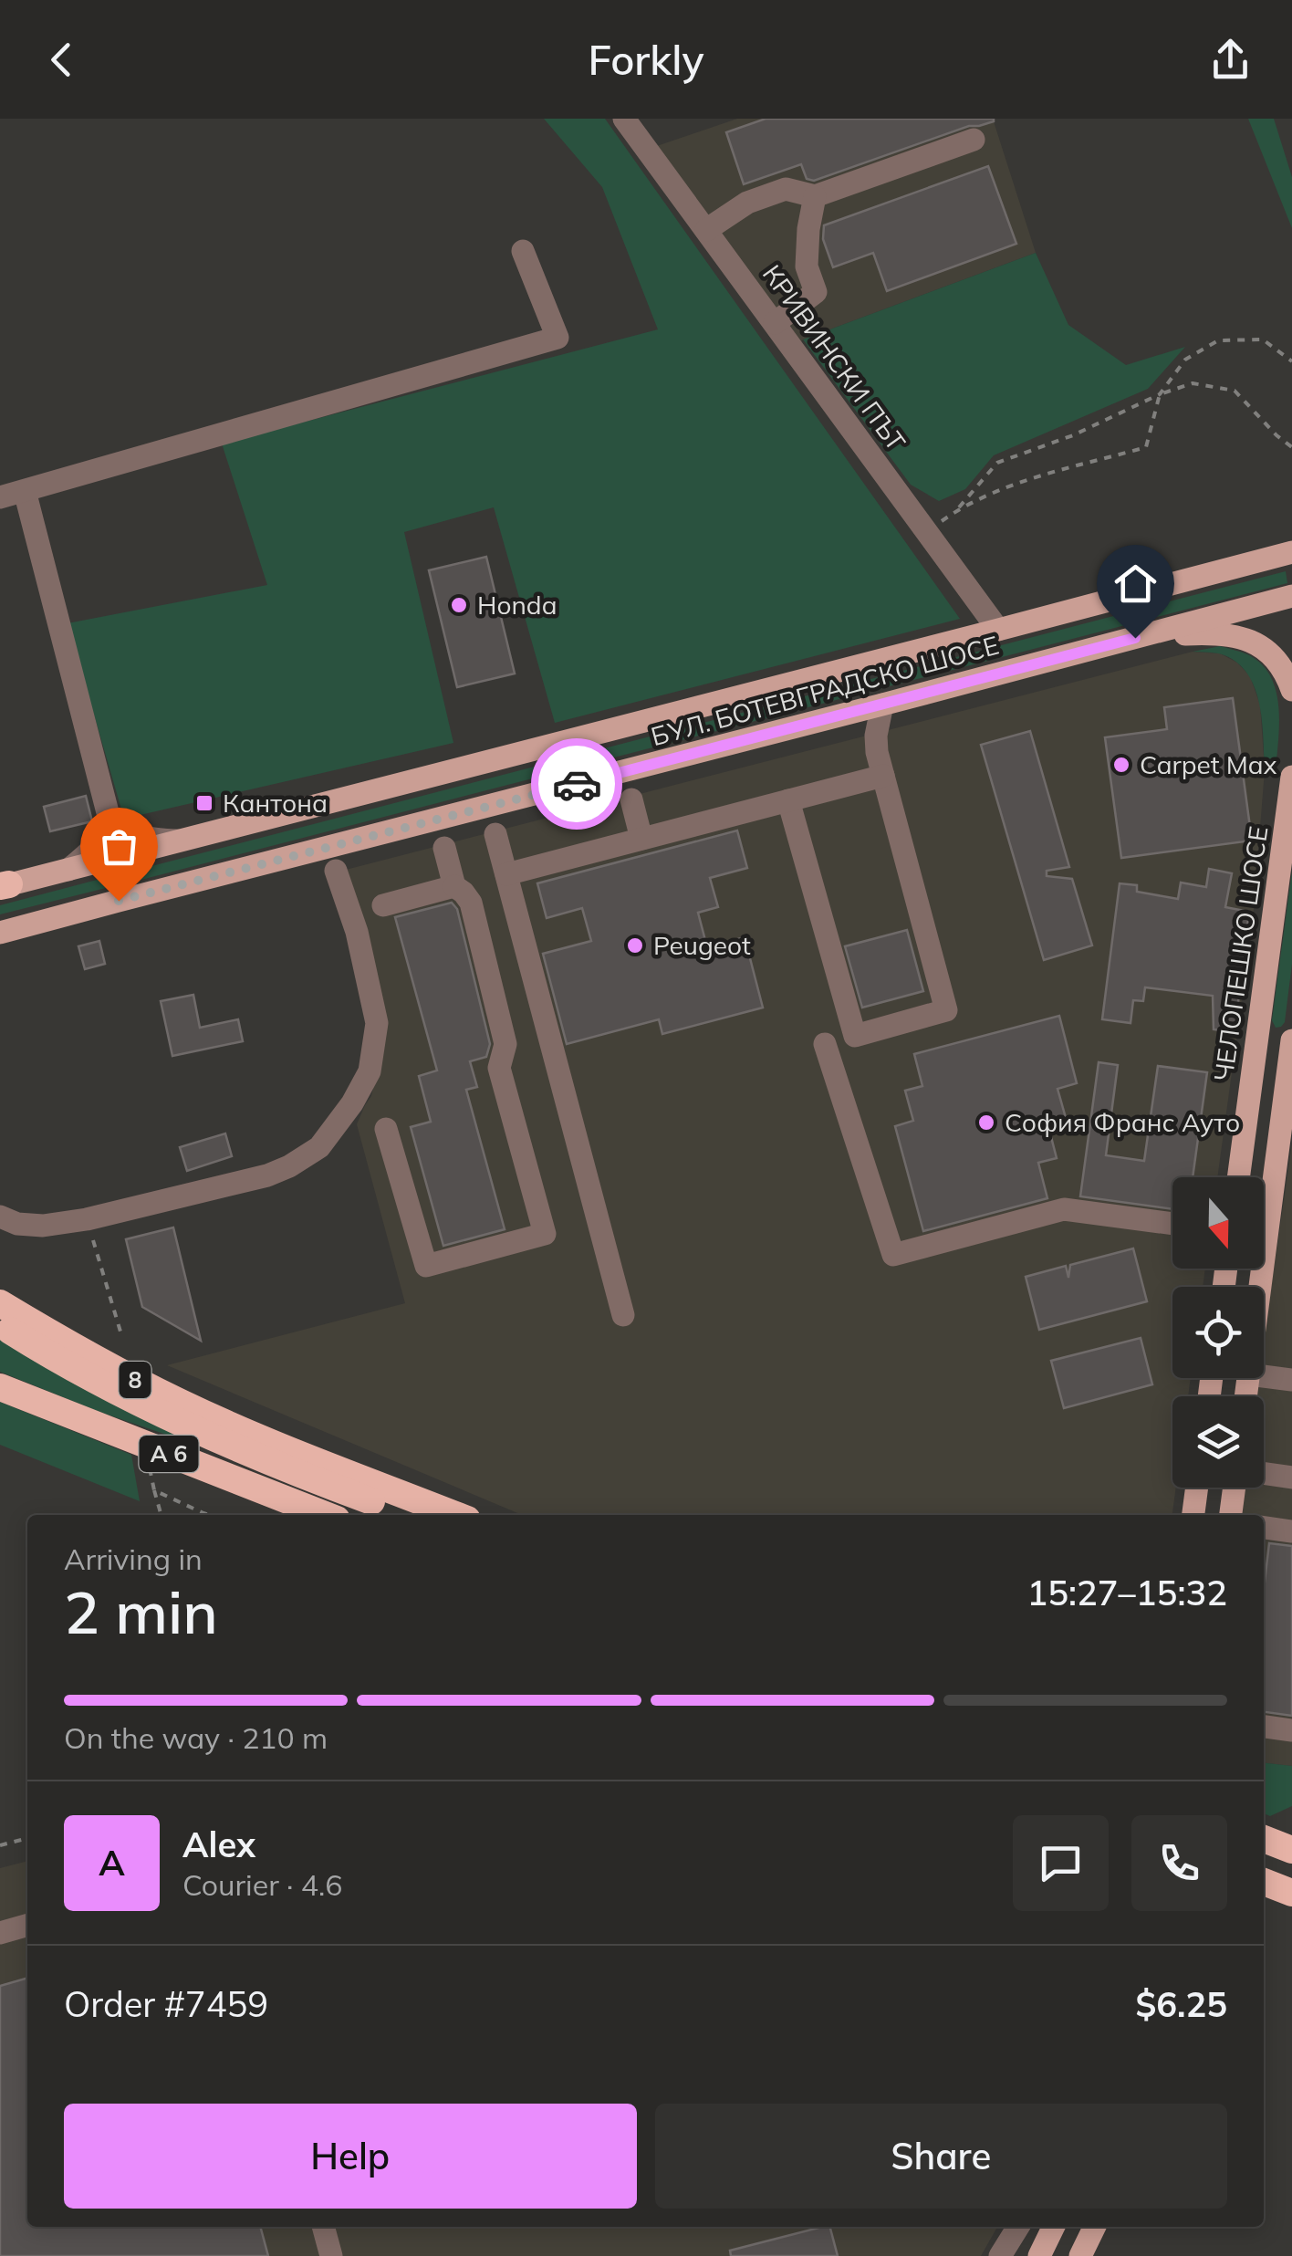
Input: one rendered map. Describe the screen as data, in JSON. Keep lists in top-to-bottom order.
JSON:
{
  "streets": {
    "highway": ["8", "A 6"],
    "main road": ["БУЛ. БОТЕВГРАДСКО ШОСЕ", "ЧЕЛОПЕШКО ШОСЕ"],
    "street": ["КРИВИНСКИ ПЪТ"]
  },
  "crossings": [
    ["КРИВИНСКИ ПЪТ", "БУЛ. БОТЕВГРАДСКО ШОСЕ"]
  ],
  "places": {
    "other": [
      "Honda",
      "Carpet Max",
      "Peugeot",
      "София Франс Ауто"
    ],
    "transit": ["Кантона"]
  },
  "north": "bottom",
  "page": {
    "header": "Forkly",
    "heading": ["2 min", "Arriving in", "15:27–15:32"],
    "panel": [
      "Alex",
      "Courier · 4.6",
      "Order #7459",
      "$6.25"
    ],
    "bar": "On the way · 210 m",
    "round": "A",
    "buttons": ["Help", "Share"]
  }
}
